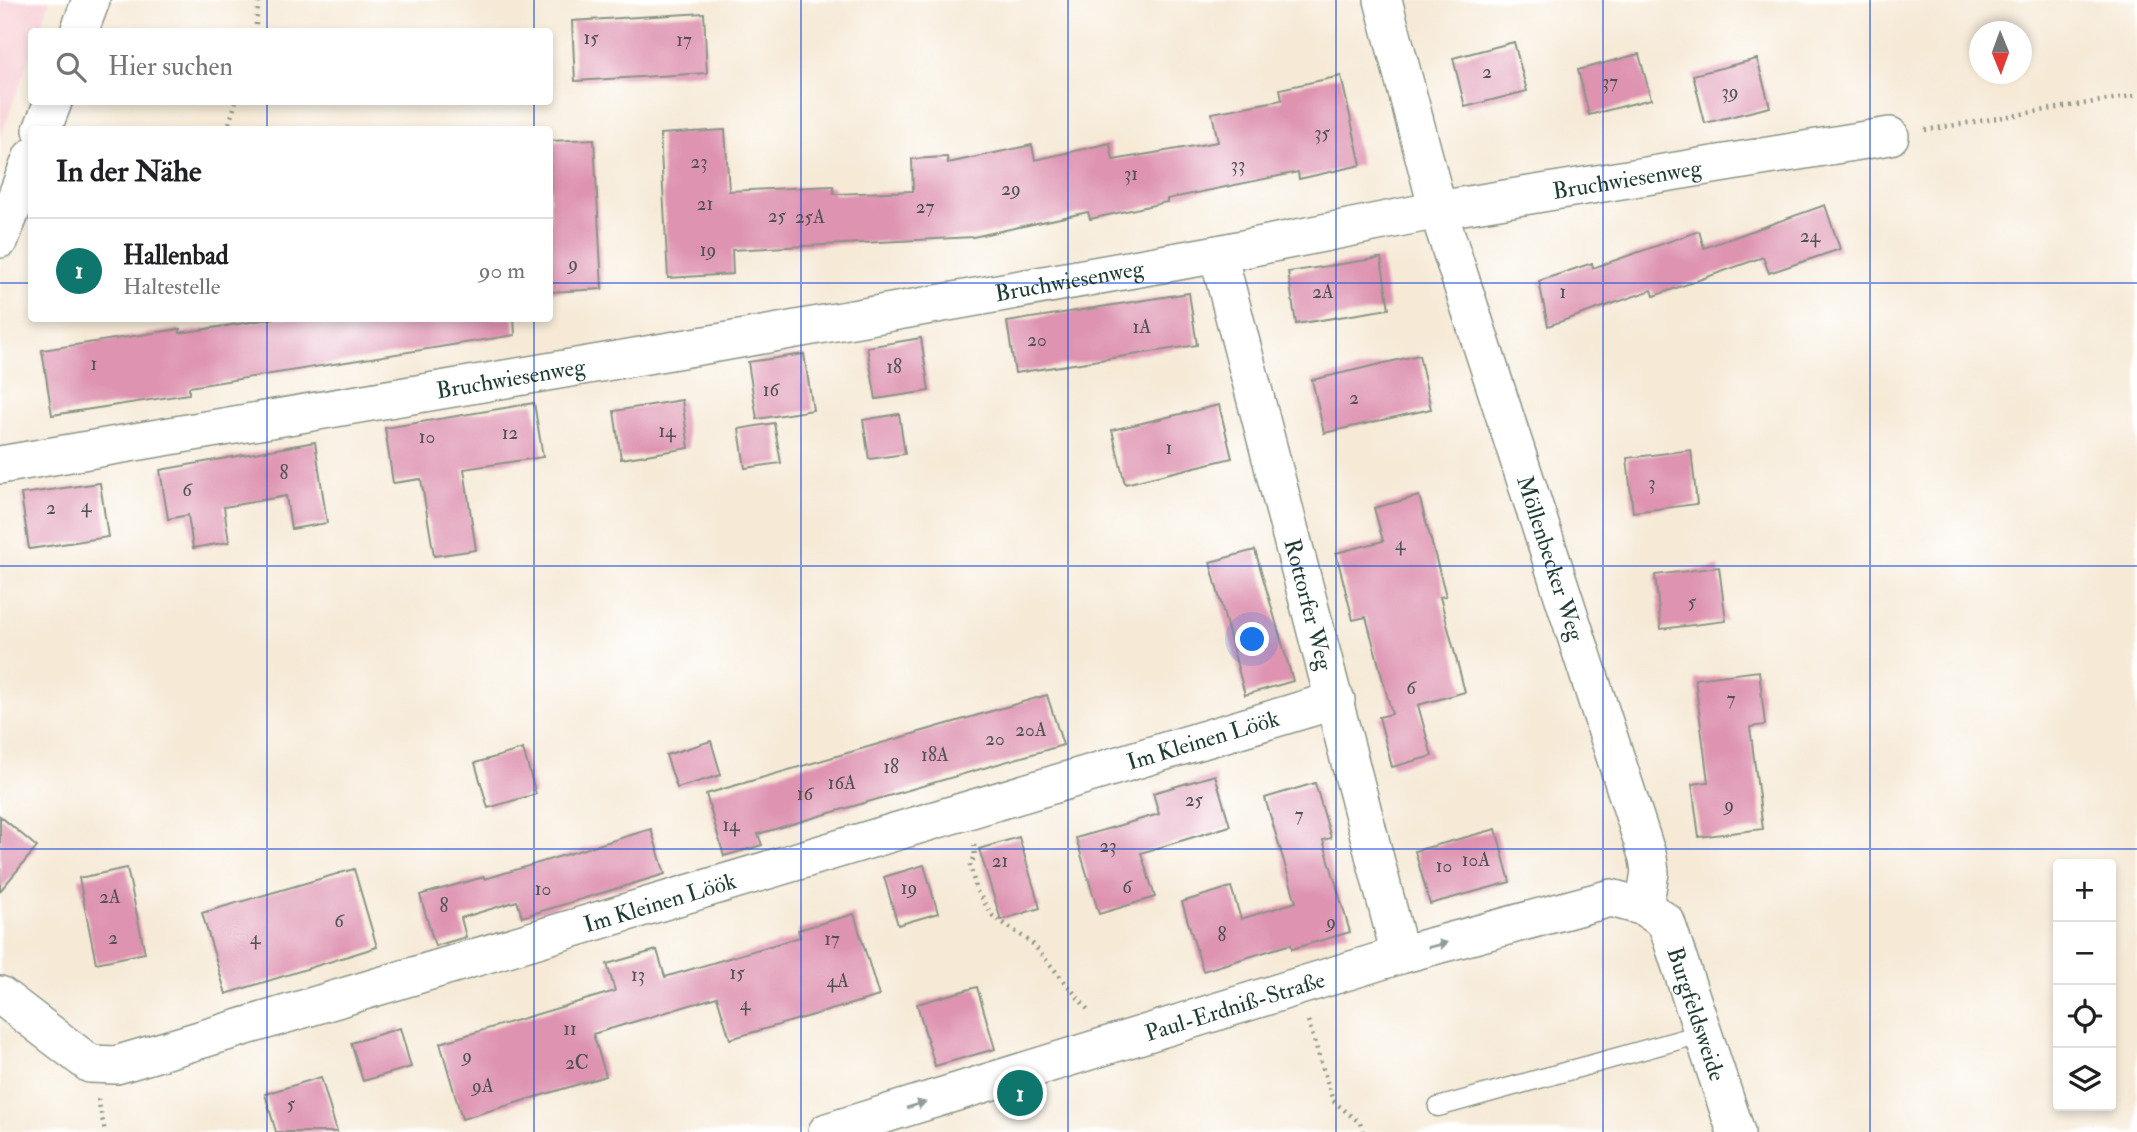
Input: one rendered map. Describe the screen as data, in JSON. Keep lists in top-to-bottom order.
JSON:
{
  "streets": {
    "street": [
      "Bruchwiesenweg",
      "Möllenbecker Weg",
      "Rottorfer Weg",
      "Im Kleinen Löök",
      "Paul-Erdniß-Straße",
      "Burgfeldsweide"
    ]
  },
  "crossings": [
    ["Bruchwiesenweg", "Möllenbecker Weg"],
    ["Bruchwiesenweg", "Rottorfer Weg"],
    ["Möllenbecker Weg", "Paul-Erdniß-Straße"],
    ["Möllenbecker Weg", "Burgfeldsweide"],
    ["Rottorfer Weg", "Im Kleinen Löök"],
    ["Rottorfer Weg", "Paul-Erdniß-Straße"],
    ["Paul-Erdniß-Straße", "Burgfeldsweide"]
  ],
  "one_way": ["Paul-Erdniß-Straße"],
  "house_numbers": [
    "15",
    "17",
    "2",
    "37",
    "39",
    "35",
    "23",
    "33",
    "31",
    "29",
    "21",
    "27",
    "25",
    "25A",
    "24",
    "19",
    "9",
    "2A",
    "1",
    "1A",
    "20",
    "1",
    "18",
    "16",
    "2",
    "14",
    "12",
    "10",
    "1",
    "8",
    "3",
    "6",
    "4",
    "2",
    "4",
    "5",
    "6",
    "7",
    "20A",
    "20",
    "18A",
    "18",
    "16A",
    "16",
    "25",
    "9",
    "7",
    "14",
    "23",
    "10A",
    "21",
    "10",
    "6",
    "19",
    "10",
    "2A",
    "8",
    "6",
    "9",
    "8",
    "2",
    "4",
    "17",
    "15",
    "13",
    "4A",
    "4",
    "11",
    "9",
    "2C",
    "9A",
    "5"
  ],
  "north": "bottom",
  "page": {
    "search": "Hier suchen",
    "heading": "In der Nähe",
    "list": [
      {
        "mark": "1",
        "name": "Hallenbad",
        "note": "Haltestelle",
        "value": "90 m"
      }
    ],
    "map_buttons": ["+", "−"],
    "pins": "1"
  }
}
